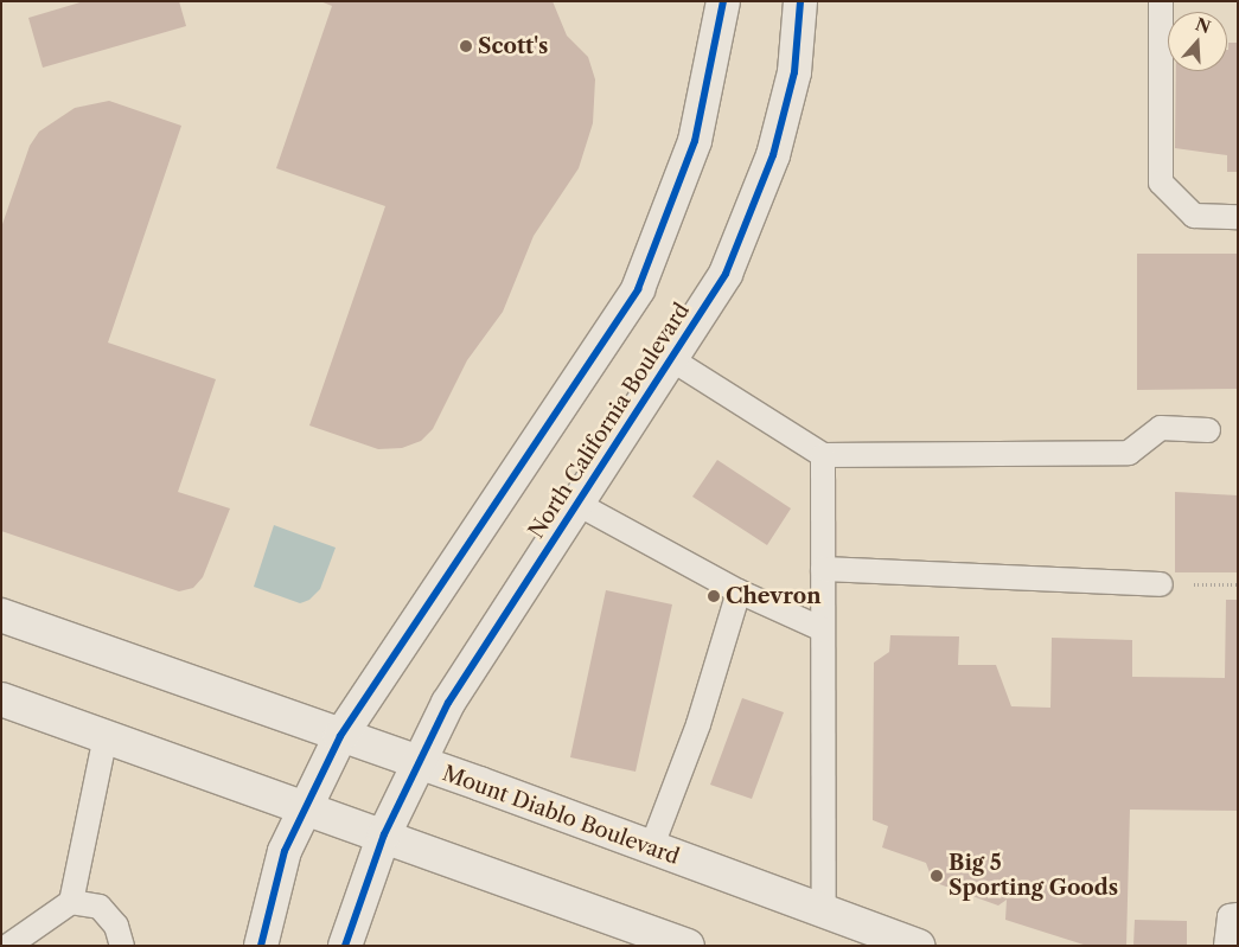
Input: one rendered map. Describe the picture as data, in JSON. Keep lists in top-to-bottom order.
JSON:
{
  "streets": {
    "main road": ["North California Boulevard", "Mount Diablo Boulevard"]
  },
  "crossings": [
    ["North California Boulevard", "Mount Diablo Boulevard"]
  ],
  "places": ["Scott's", "Chevron", "Big 5 Sporting Goods"],
  "north": "top"
}
